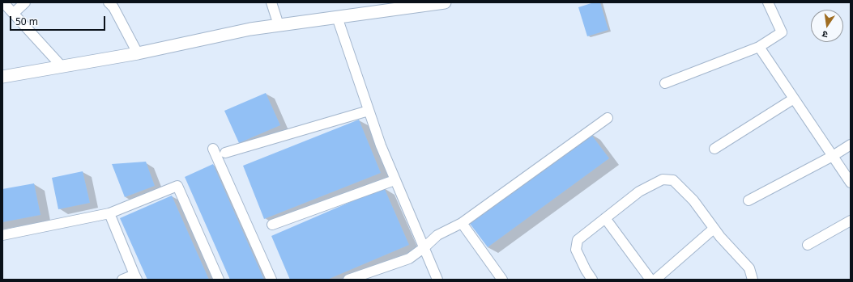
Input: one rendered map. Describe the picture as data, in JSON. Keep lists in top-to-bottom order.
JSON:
{
  "scale_bar": "50 m",
  "north": "bottom"
}
